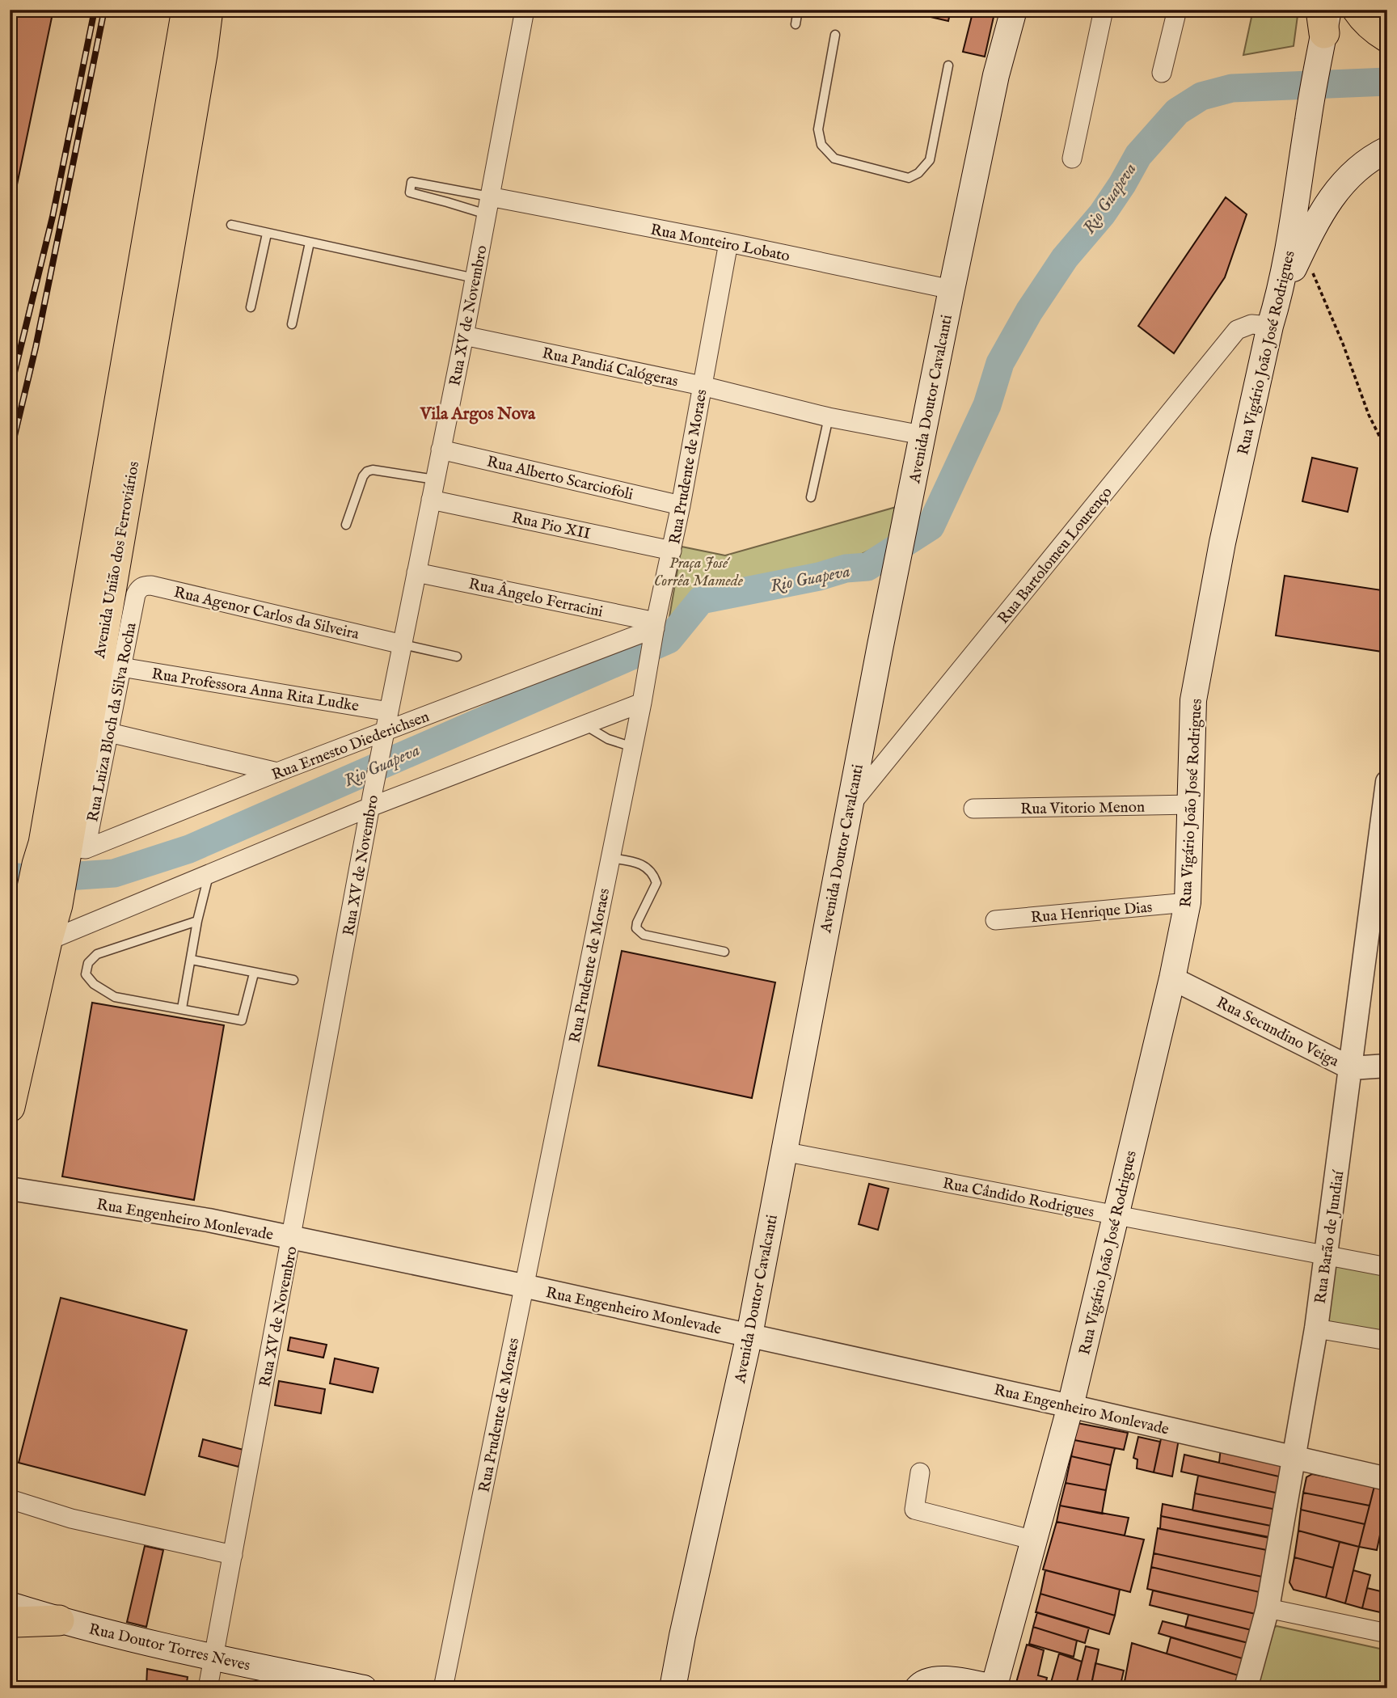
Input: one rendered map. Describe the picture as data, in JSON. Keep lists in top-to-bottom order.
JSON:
{
  "streets": {
    "main road": [
      "Rua Vigário João José Rodrigues",
      "Avenida Doutor Cavalcanti",
      "Avenida União dos Ferroviários",
      "Rua Doutor Torres Neves"
    ],
    "street": [
      "Rua Monteiro Lobato",
      "Rua XV de Novembro",
      "Rua Pandiá Calógeras",
      "Rua Prudente de Moraes",
      "Rua Alberto Scarciofoli",
      "Rua Pio XII",
      "Rua Bartolomeu Lourenço",
      "Rua Ângelo Ferracini",
      "Rua Agenor Carlos da Silveira",
      "Rua Professora Anna Rita Ludke",
      "Rua Luiza Bloch da Silva Rocha",
      "Rua Ernesto Diederichsen",
      "Rua Vitorio Menon",
      "Rua Henrique Dias",
      "Rua Secundino Veiga",
      "Rua Cândido Rodrigues",
      "Rua Engenheiro Monlevade",
      "Rua Barão de Jundiaí"
    ]
  },
  "crossings": [
    ["Rua Monteiro Lobato", "Rua XV de Novembro"],
    ["Rua Monteiro Lobato", "Avenida Doutor Cavalcanti"],
    ["Rua Monteiro Lobato", "Rua Prudente de Moraes"],
    ["Rua XV de Novembro", "Rua Pandiá Calógeras"],
    ["Rua XV de Novembro", "Rua Alberto Scarciofoli"],
    ["Rua XV de Novembro", "Rua Pio XII"],
    ["Rua XV de Novembro", "Rua Ângelo Ferracini"],
    ["Rua XV de Novembro", "Rua Agenor Carlos da Silveira"],
    ["Rua XV de Novembro", "Rua Professora Anna Rita Ludke"],
    ["Rua XV de Novembro", "Rua Ernesto Diederichsen"],
    ["Rua XV de Novembro", "Rua Engenheiro Monlevade"],
    ["Rua XV de Novembro", "Rua Doutor Torres Neves"],
    ["Rua Vigário João José Rodrigues", "Rua Bartolomeu Lourenço"],
    ["Rua Vigário João José Rodrigues", "Rua Vitorio Menon"],
    ["Rua Vigário João José Rodrigues", "Rua Henrique Dias"],
    ["Rua Vigário João José Rodrigues", "Rua Secundino Veiga"],
    ["Rua Vigário João José Rodrigues", "Rua Cândido Rodrigues"],
    ["Rua Vigário João José Rodrigues", "Rua Engenheiro Monlevade"],
    ["Rua Pandiá Calógeras", "Avenida Doutor Cavalcanti"],
    ["Rua Pandiá Calógeras", "Rua Prudente de Moraes"],
    ["Avenida Doutor Cavalcanti", "Rua Bartolomeu Lourenço"],
    ["Avenida Doutor Cavalcanti", "Rua Cândido Rodrigues"],
    ["Avenida Doutor Cavalcanti", "Rua Engenheiro Monlevade"],
    ["Rua Prudente de Moraes", "Rua Alberto Scarciofoli"],
    ["Rua Prudente de Moraes", "Rua Pio XII"],
    ["Rua Prudente de Moraes", "Rua Ângelo Ferracini"],
    ["Rua Prudente de Moraes", "Rua Ernesto Diederichsen"],
    ["Rua Prudente de Moraes", "Rua Engenheiro Monlevade"],
    ["Avenida União dos Ferroviários", "Rua Luiza Bloch da Silva Rocha"],
    ["Avenida União dos Ferroviários", "Rua Ernesto Diederichsen"],
    ["Rua Ângelo Ferracini", "Rua Ernesto Diederichsen"],
    ["Rua Agenor Carlos da Silveira", "Rua Luiza Bloch da Silva Rocha"],
    ["Rua Professora Anna Rita Ludke", "Rua Luiza Bloch da Silva Rocha"],
    ["Rua Luiza Bloch da Silva Rocha", "Rua Ernesto Diederichsen"],
    ["Rua Secundino Veiga", "Rua Barão de Jundiaí"],
    ["Rua Cândido Rodrigues", "Rua Barão de Jundiaí"],
    ["Rua Engenheiro Monlevade", "Rua Barão de Jundiaí"]
  ],
  "districts": ["Vila Argos Nova"],
  "water": ["Rio Guapeva"],
  "parks": ["Praça José Corrêa Mamede"]
}
